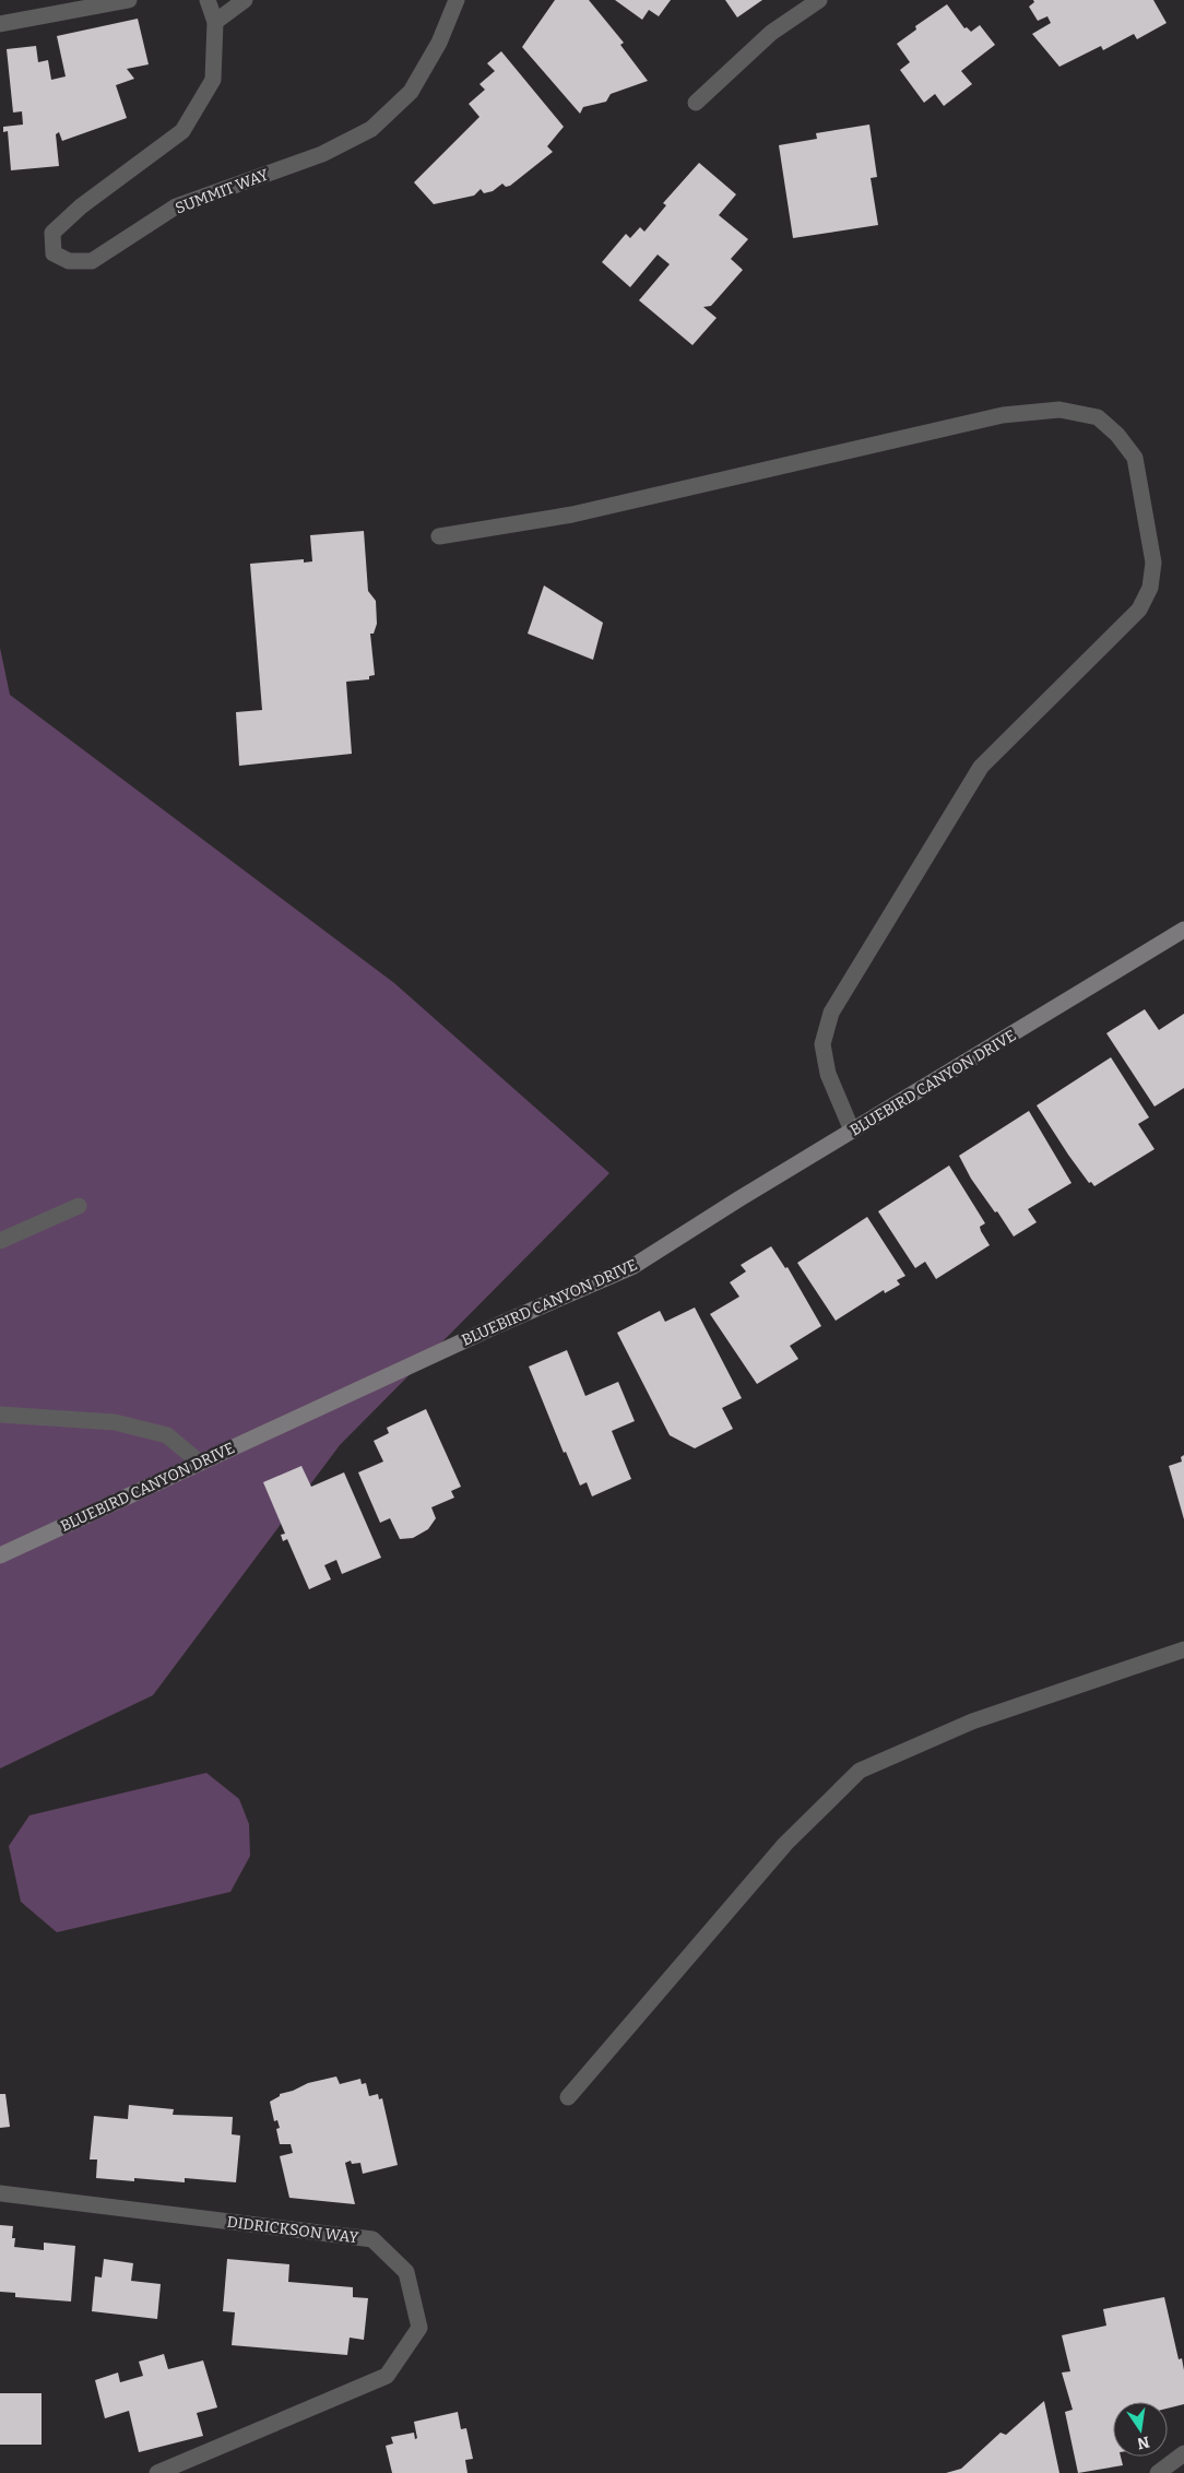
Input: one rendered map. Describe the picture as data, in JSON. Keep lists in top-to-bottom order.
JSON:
{
  "streets": {
    "street": ["SUMMIT WAY", "BLUEBIRD CANYON DRIVE", "DIDRICKSON WAY"]
  },
  "north": "bottom"
}
